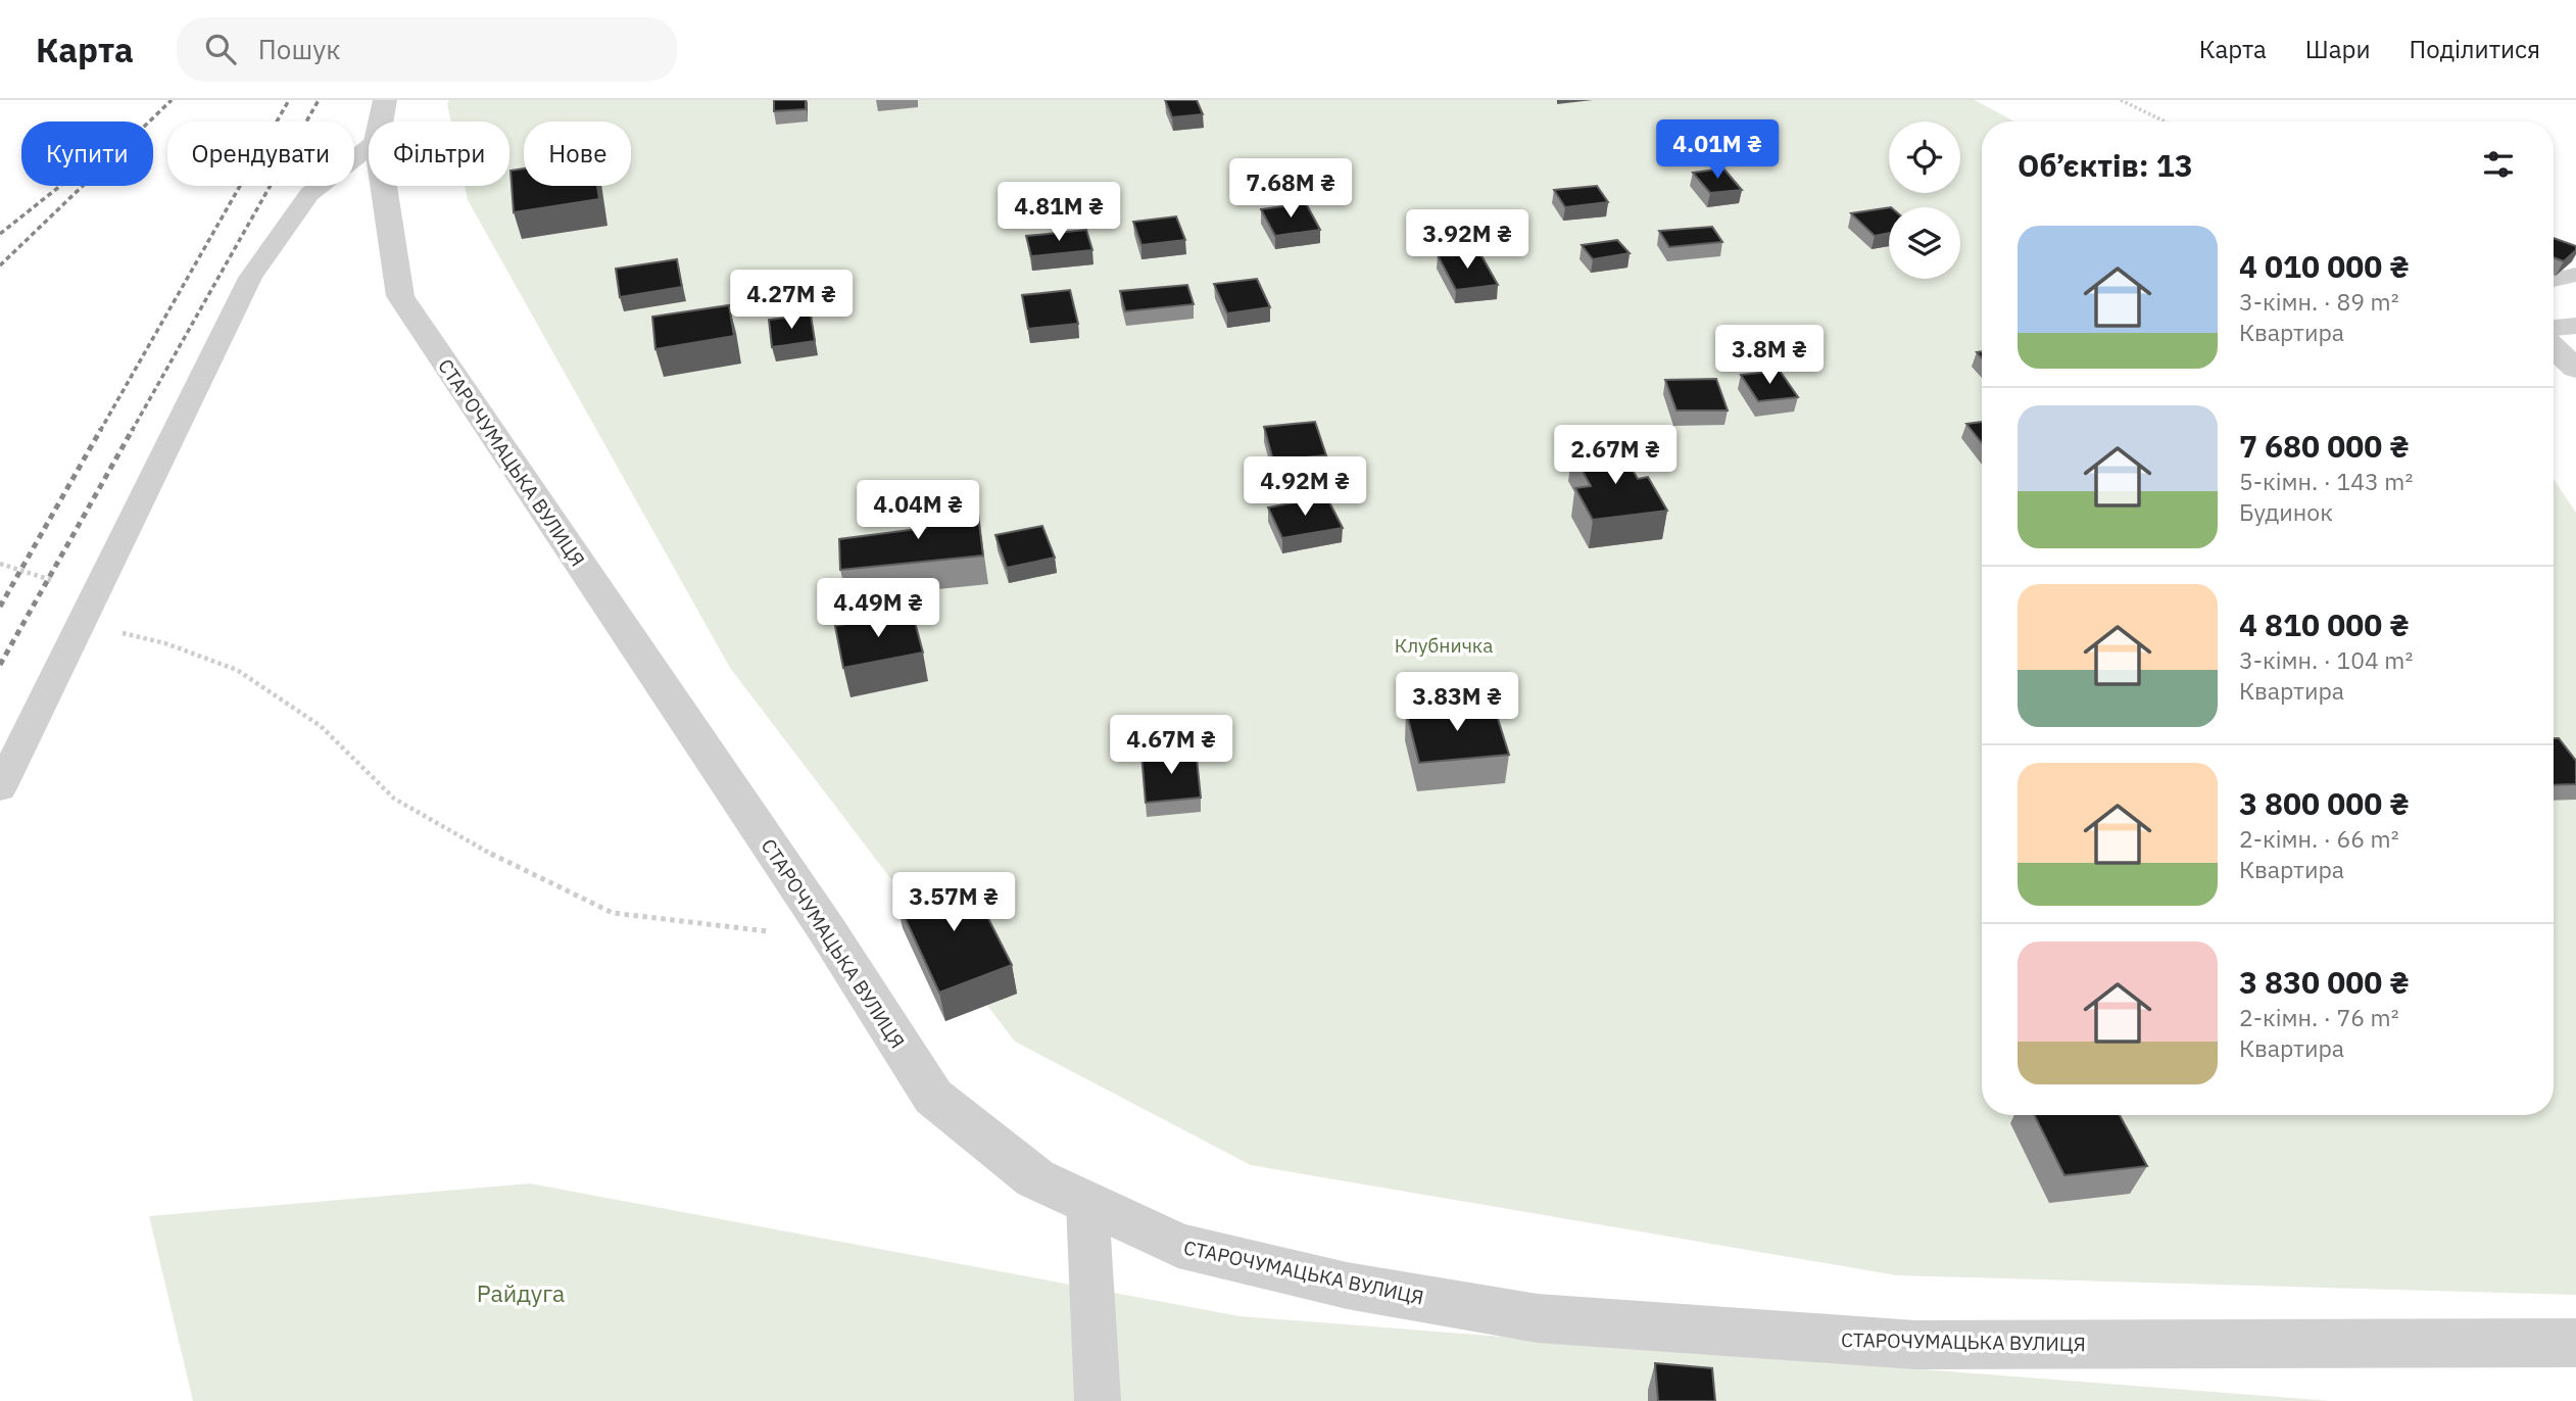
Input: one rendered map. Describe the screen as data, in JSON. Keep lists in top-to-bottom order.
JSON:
{
  "streets": {
    "street": ["СТАРОЧУМАЦЬКА ВУЛИЦЯ"]
  },
  "parks": ["Клубничка", "Райдуга"],
  "page": {
    "header": "Карта",
    "search": "Пошук",
    "nav": ["Карта", "Шари", "Поділитися"],
    "price": [
      "4.01M ₴",
      "7.68M ₴",
      "4.81M ₴",
      "3.92M ₴",
      "4.27M ₴",
      "3.8M ₴",
      "2.67M ₴",
      "4.92M ₴",
      "4.04M ₴",
      "4.49M ₴",
      "3.83M ₴",
      "4.67M ₴",
      "3.57M ₴"
    ],
    "chip": [
      "Купити",
      "Орендувати",
      "Фільтри",
      "Нове"
    ],
    "heading": "Об’єктів: 13",
    "list": [
      {
        "name": "4 010 000 ₴",
        "note": "3-кімн. · 89 m² · Квартира"
      },
      {
        "name": "7 680 000 ₴",
        "note": "5-кімн. · 143 m² · Будинок"
      },
      {
        "name": "4 810 000 ₴",
        "note": "3-кімн. · 104 m² · Квартира"
      },
      {
        "name": "3 800 000 ₴",
        "note": "2-кімн. · 66 m² · Квартира"
      },
      {
        "name": "3 830 000 ₴",
        "note": "2-кімн. · 76 m² · Квартира"
      }
    ]
  }
}
